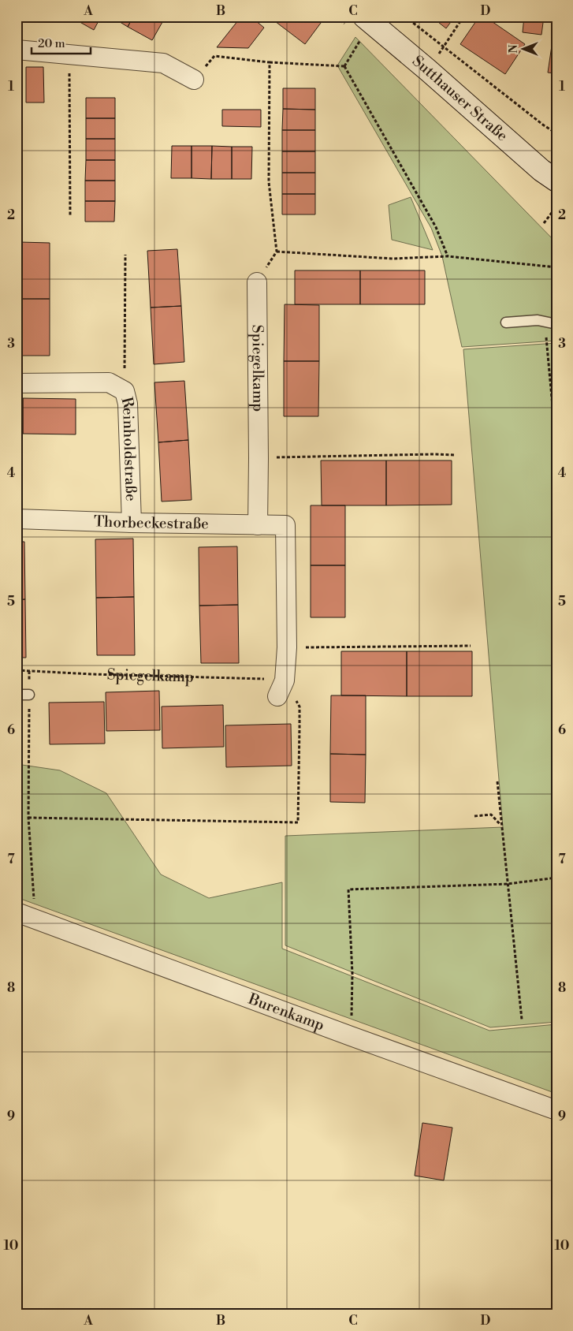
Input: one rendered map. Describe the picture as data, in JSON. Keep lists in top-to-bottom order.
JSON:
{
  "streets": {
    "street": [
      "Sutthauser Straße",
      "Spiegelkamp",
      "Reinholdstraße",
      "Thorbeckestraße",
      "Burenkamp"
    ]
  },
  "crossings": [
    ["Spiegelkamp", "Thorbeckestraße"],
    ["Reinholdstraße", "Thorbeckestraße"]
  ],
  "scale_bar": "20 m",
  "north": "left",
  "grid": {
    "columns": [
      "A",
      "B",
      "C",
      "D"
    ],
    "rows": [
      "1",
      "2",
      "3",
      "4",
      "5",
      "6",
      "7",
      "8",
      "9",
      "10"
    ]
  }
}
